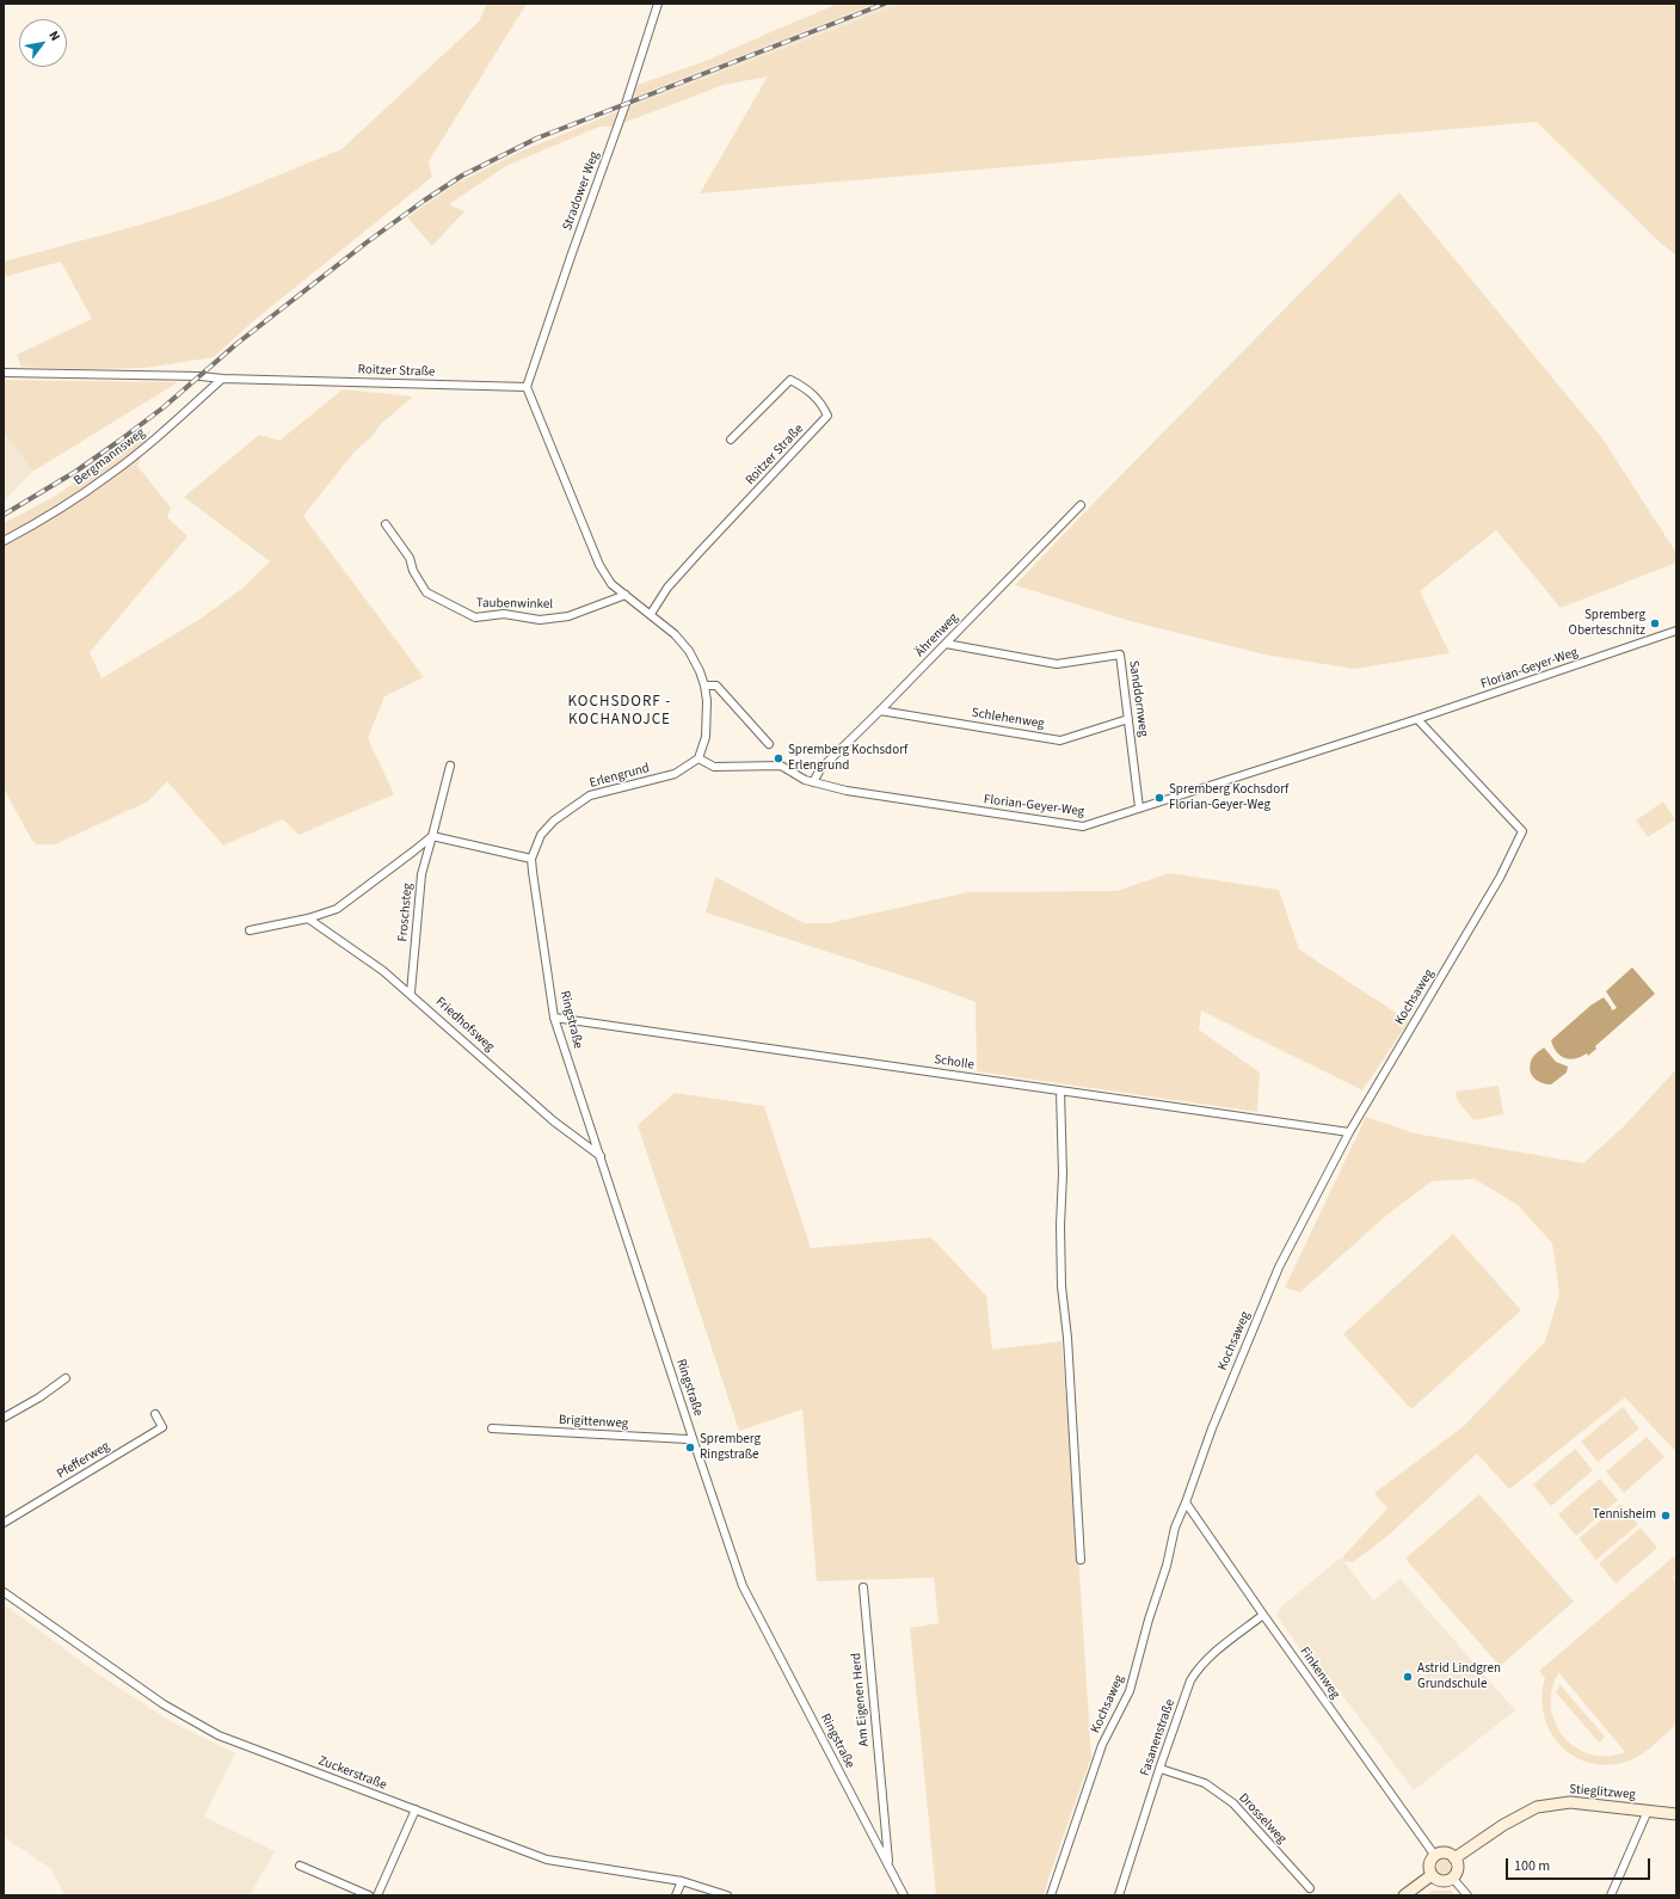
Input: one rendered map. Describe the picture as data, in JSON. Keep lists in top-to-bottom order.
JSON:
{
  "streets": {
    "street": [
      "Stradower Weg",
      "Roitzer Straße",
      "Bergmannsweg",
      "Taubenwinkel",
      "Ährenweg",
      "Florian-Geyer-Weg",
      "Sanddornweg",
      "Schlehenweg",
      "Erlengrund",
      "Froschsteg",
      "Kochsaweg",
      "Ringstraße",
      "Friedhofsweg",
      "Scholle",
      "Brigittenweg",
      "Pfefferweg",
      "Finkenweg",
      "Am Eigenen Herd",
      "Fasanenstraße",
      "Zuckerstraße",
      "Stieglitzweg",
      "Drosselweg"
    ]
  },
  "crossings": [
    ["Stradower Weg", "Roitzer Straße"],
    ["Roitzer Straße", "Bergmannsweg"],
    ["Ährenweg", "Florian-Geyer-Weg"],
    ["Ährenweg", "Sanddornweg"],
    ["Ährenweg", "Schlehenweg"],
    ["Florian-Geyer-Weg", "Sanddornweg"],
    ["Florian-Geyer-Weg", "Erlengrund"],
    ["Florian-Geyer-Weg", "Kochsaweg"],
    ["Sanddornweg", "Schlehenweg"],
    ["Erlengrund", "Ringstraße"],
    ["Froschsteg", "Friedhofsweg"],
    ["Kochsaweg", "Scholle"],
    ["Kochsaweg", "Finkenweg"],
    ["Ringstraße", "Friedhofsweg"],
    ["Ringstraße", "Scholle"],
    ["Ringstraße", "Brigittenweg"],
    ["Ringstraße", "Am Eigenen Herd"],
    ["Finkenweg", "Fasanenstraße"],
    ["Finkenweg", "Stieglitzweg"],
    ["Fasanenstraße", "Drosselweg"]
  ],
  "districts": ["KOCHSDORF - KOCHANOJCE"],
  "places": [
    "Spremberg Oberteschnitz",
    "Spremberg Kochsdorf Erlengrund",
    "Spremberg Kochsdorf Florian-Geyer-Weg",
    "Spremberg Ringstraße",
    "Tennisheim",
    "Astrid Lindgren Grundschule"
  ],
  "scale_bar": "100 m",
  "north": "top right"
}
